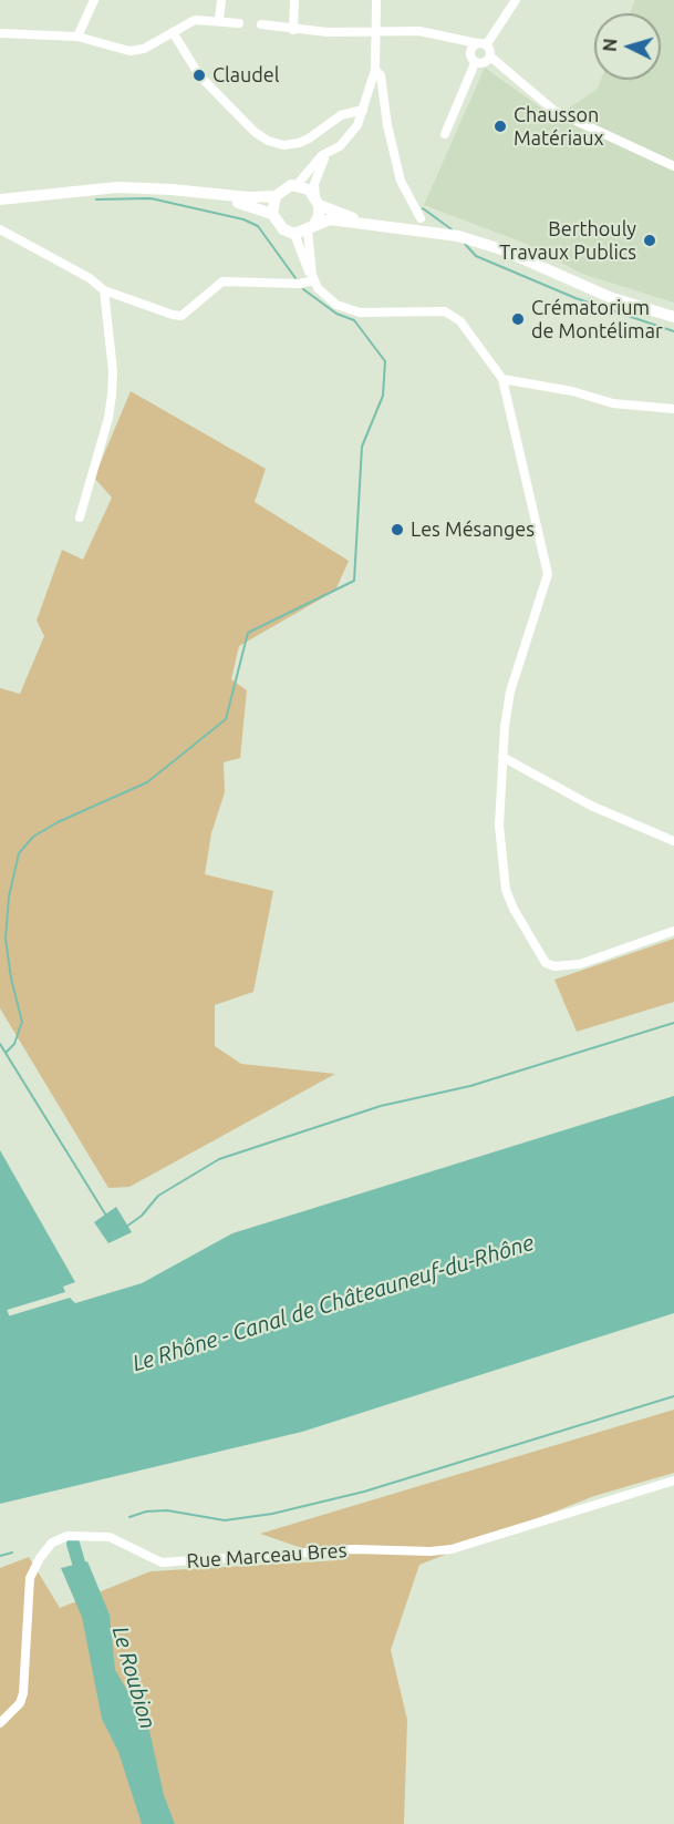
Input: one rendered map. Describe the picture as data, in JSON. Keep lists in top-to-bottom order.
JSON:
{
  "streets": {
    "street": ["Rue Marceau Bres"]
  },
  "water": ["Le Rhône - Canal de Châteauneuf-du-Rhône", "Le Roubion"],
  "places": [
    "Claudel",
    "Chausson Matériaux",
    "Berthouly Travaux Publics",
    "Crématorium de Montélimar",
    "Les Mésanges"
  ],
  "north": "left"
}
